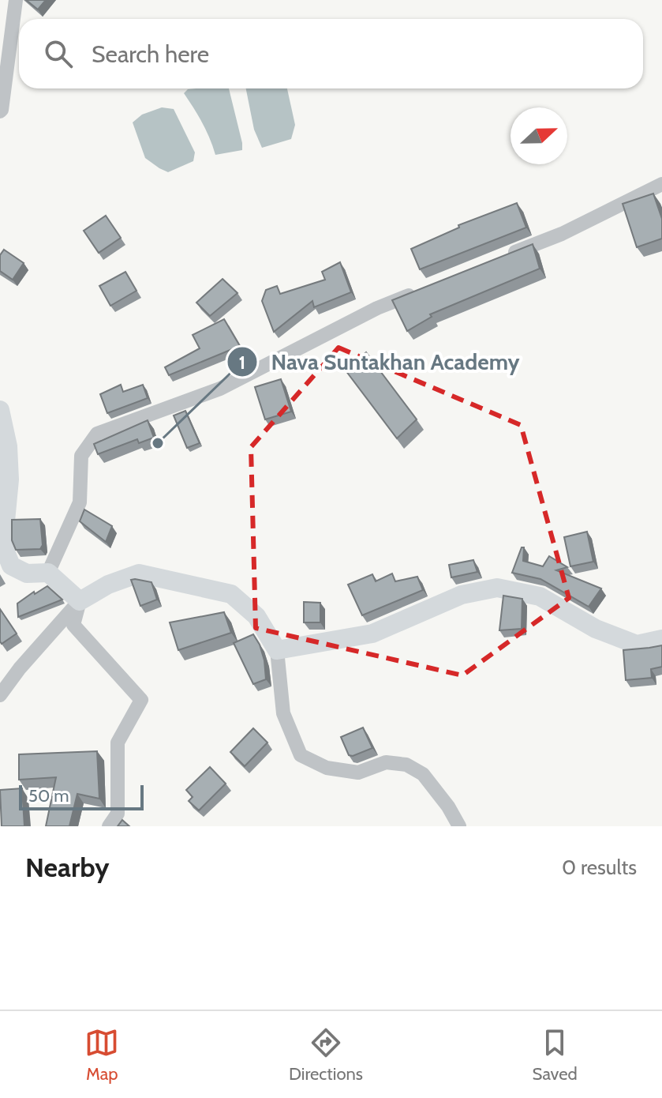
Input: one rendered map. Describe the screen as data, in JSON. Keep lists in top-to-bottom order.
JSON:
{
  "places": ["Nava Suntakhan Academy"],
  "scale_bar": "50 m",
  "north": "right",
  "page": {
    "search": "Search here",
    "scale": "50 m",
    "heading": ["Nearby", "0 results"],
    "nav": ["Map", "Directions", "Saved"]
  }
}
